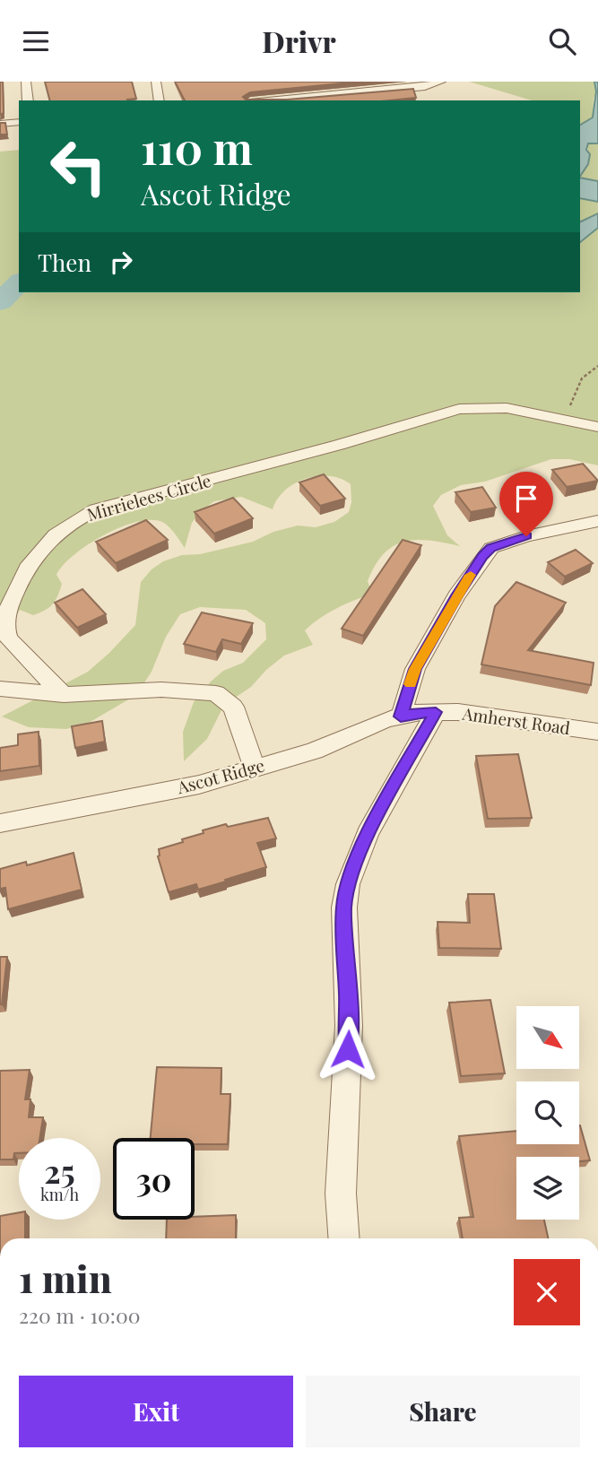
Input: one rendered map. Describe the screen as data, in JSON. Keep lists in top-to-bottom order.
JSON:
{
  "streets": {
    "street": ["Mirrielees Circle", "Amherst Road", "Ascot Ridge"]
  },
  "crossings": [
    ["Amherst Road", "Ascot Ridge"]
  ],
  "north": "bottom right",
  "page": {
    "header": "Drivr",
    "turn": ["110 m", "Ascot Ridge"],
    "then": "Then",
    "speed": "25 km/h",
    "limit": "30",
    "heading": ["1 min", "220 m · 10:00"],
    "buttons": ["Exit", "Share"]
  }
}
